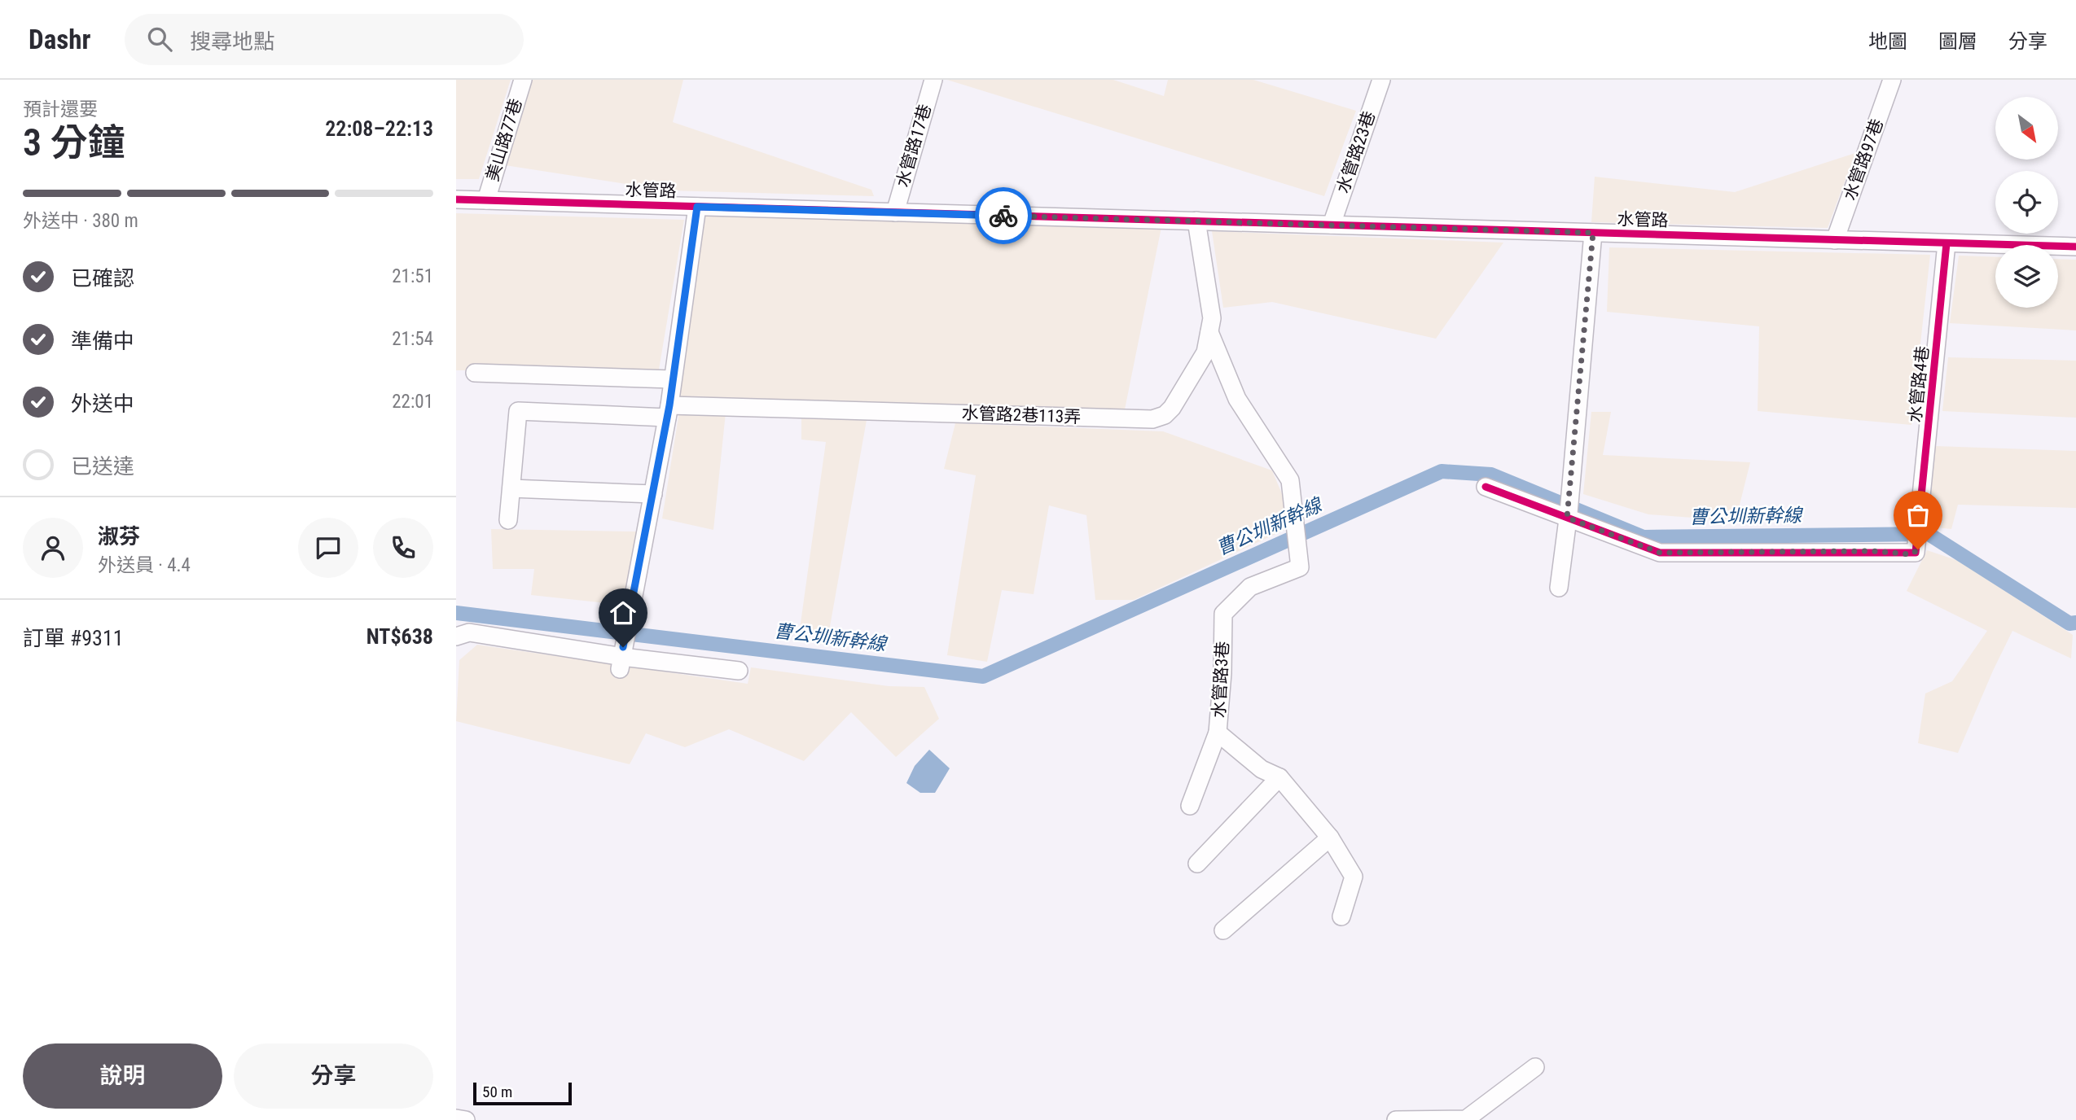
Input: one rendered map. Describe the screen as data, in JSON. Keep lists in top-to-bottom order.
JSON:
{
  "streets": {
    "street": [
      "美山路77巷",
      "水管路17巷",
      "水管路23巷",
      "水管路97巷",
      "水管路",
      "水管路4巷",
      "水管路2巷113弄",
      "水管路3巷"
    ]
  },
  "crossings": [
    ["美山路77巷", "水管路"],
    ["水管路17巷", "水管路"],
    ["水管路23巷", "水管路"],
    ["水管路97巷", "水管路"],
    ["水管路", "水管路4巷"],
    ["水管路", "水管路2巷113弄"],
    ["水管路2巷113弄", "水管路3巷"]
  ],
  "water": ["曹公圳新幹線"],
  "scale_bar": "50 m",
  "north": "bottom right",
  "page": {
    "header": "Dashr",
    "search": "搜尋地點",
    "nav": ["地圖", "圖層", "分享"],
    "heading": ["3 分鐘", "預計還要", "22:08–22:13"],
    "panel": [
      "淑芬",
      "外送員 · 4.4",
      "訂單 #9311",
      "NT$638"
    ],
    "bar": "外送中 · 380 m",
    "list": [
      ["已確認", "21:51"],
      ["準備中", "21:54"],
      ["外送中", "22:01"],
      "已送達"
    ],
    "buttons": ["說明", "分享"],
    "scale": "50 m"
  }
}
